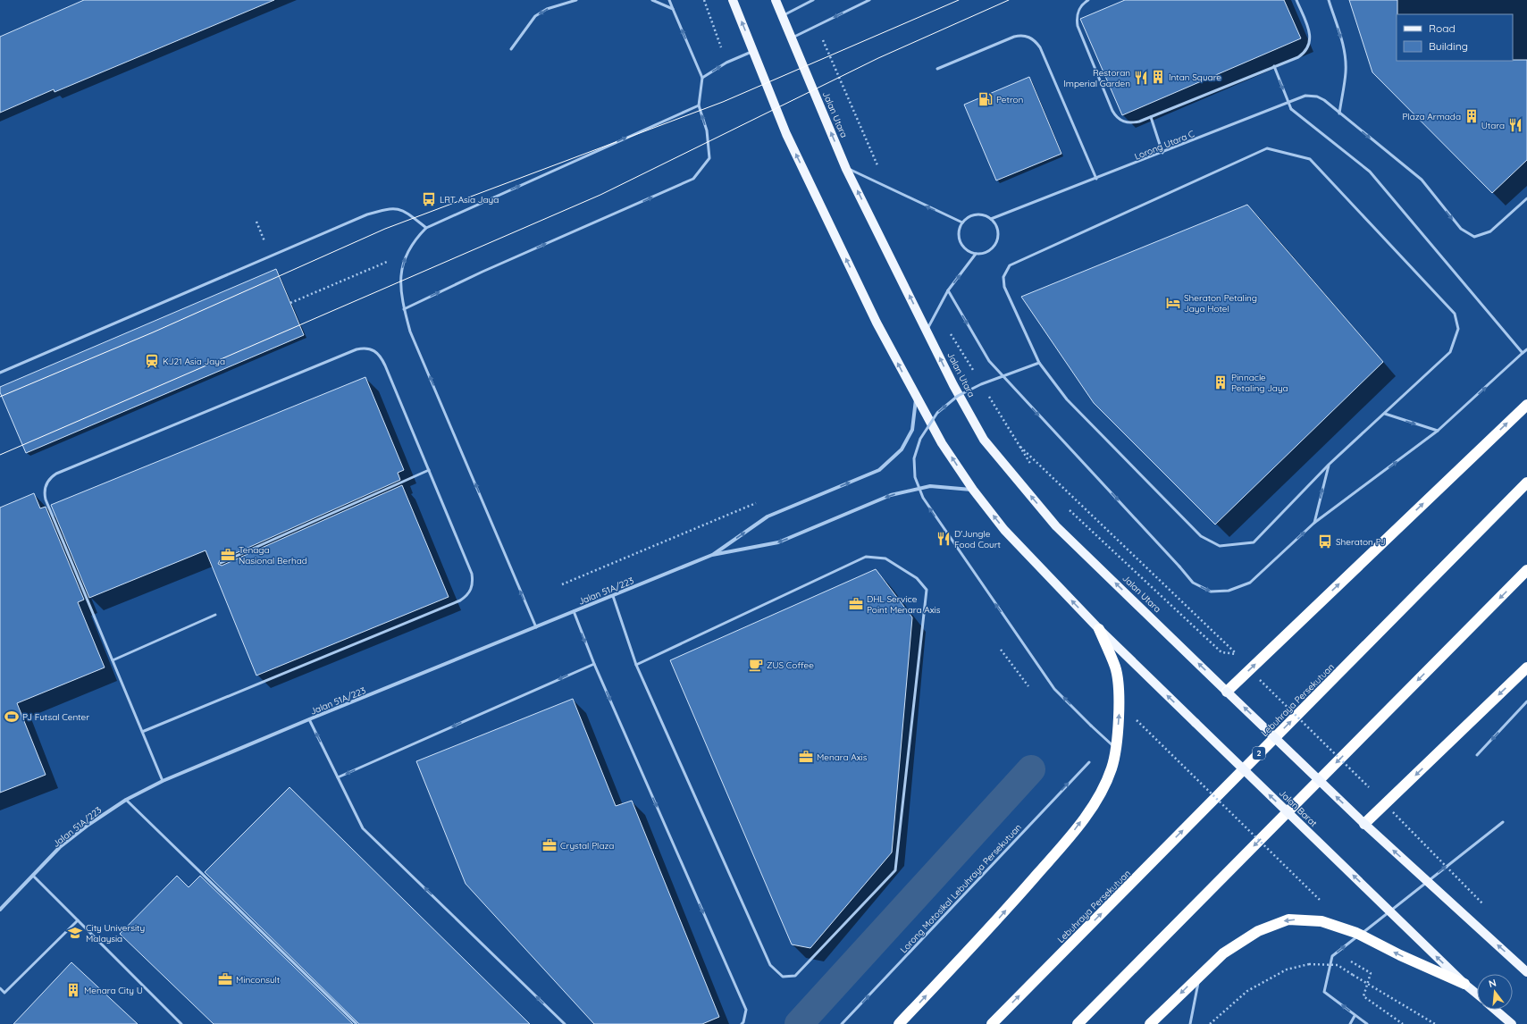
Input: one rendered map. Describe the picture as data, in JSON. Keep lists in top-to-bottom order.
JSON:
{
  "streets": {
    "highway": ["Lebuhraya Persekutuan", "2"],
    "main road": ["Jalan Utara", "Jalan Barat"],
    "street": ["Jalan 51A/223"],
    "lane": ["Lorong Utara C", "Lorong Motosikal Lebuhraya Persekutuan"]
  },
  "one_way": ["Lorong Motosikal Lebuhraya Persekutuan"],
  "places": {
    "building": [
      "Intan Square",
      "Plaza Armada",
      "Pinnacle Petaling Jaya",
      "Menara City U"
    ],
    "restaurant": ["Restoran Imperial Garden", "Utara", "D'Jungle Food Court"],
    "fuel station": ["Petron"],
    "bus stop": ["LRT Asia Jaya", "Sheraton PJ"],
    "hotel": ["Sheraton Petaling Jaya Hotel"],
    "station": ["KJ21 Asia Jaya"],
    "office": [
      "Tenaga Nasional Berhad",
      "DHL Service Point Menara Axis",
      "Menara Axis",
      "Crystal Plaza",
      "Minconsult"
    ],
    "cafe": ["ZUS Coffee"],
    "sports": ["PJ Futsal Center"],
    "school or university": ["City University Malaysia"]
  },
  "legend": ["Road", "Building"],
  "north": "top"
}
